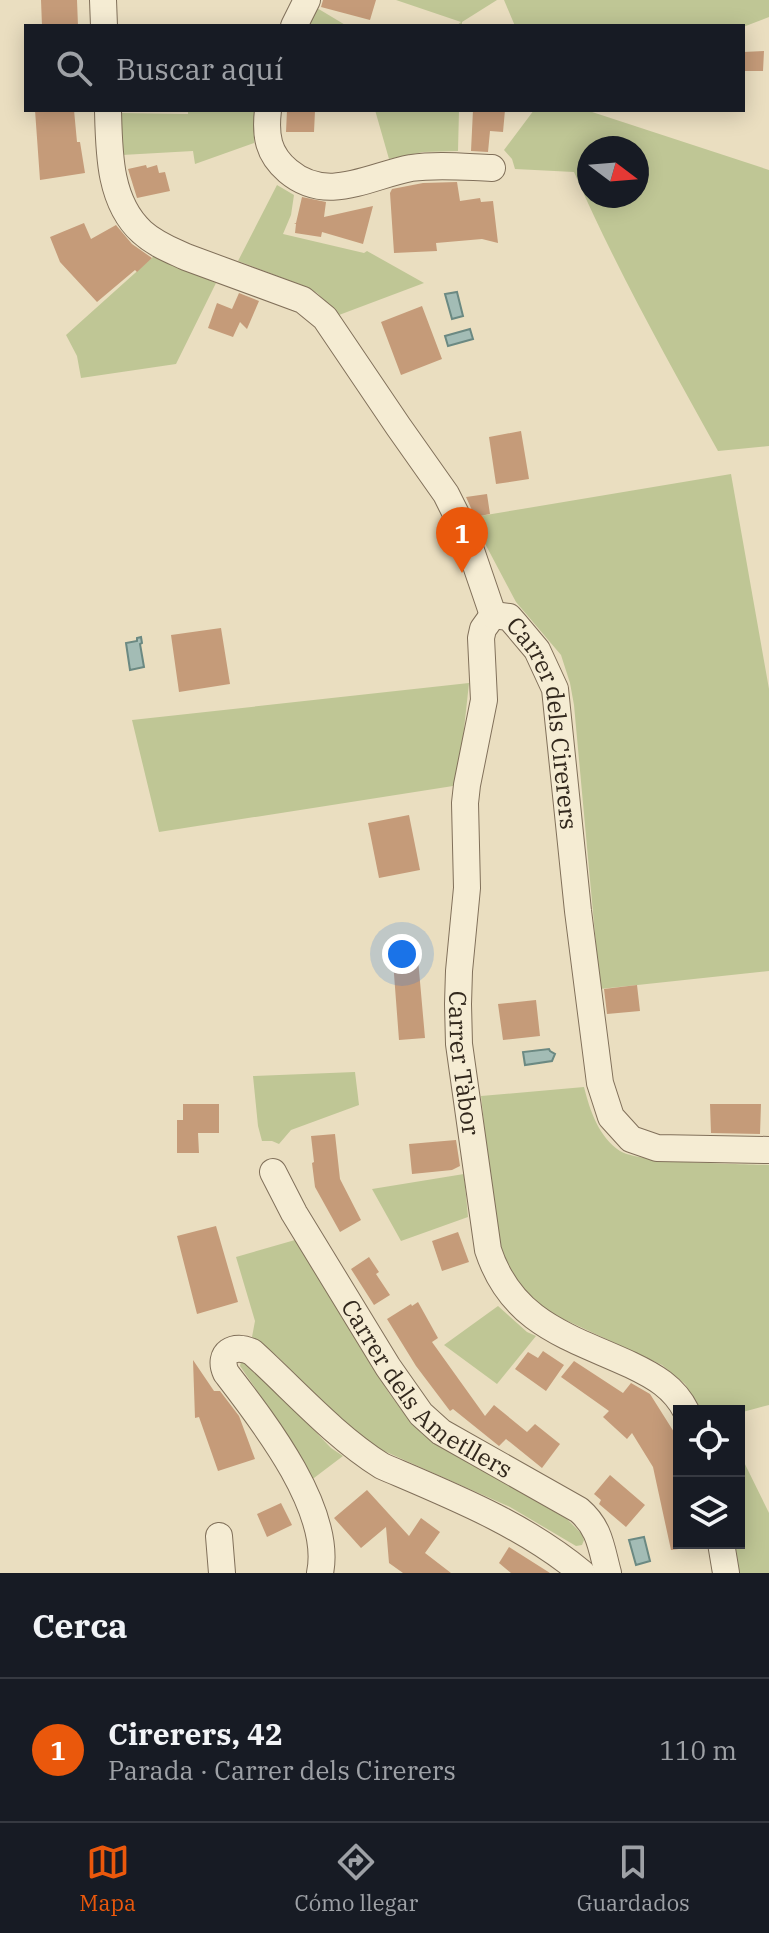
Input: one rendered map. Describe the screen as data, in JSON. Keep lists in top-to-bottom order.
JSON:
{
  "streets": {
    "street": ["Carrer dels Cirerers", "Carrer Tàbor", "Carrer dels Ametllers"]
  },
  "crossings": [
    ["Carrer dels Cirerers", "Carrer Tàbor"]
  ],
  "north": "right",
  "page": {
    "search": "Buscar aquí",
    "pins": "1",
    "heading": "Cerca",
    "list": [
      {
        "mark": "1",
        "name": "Cirerers, 42",
        "note": "Parada · Carrer dels Cirerers",
        "value": "110 m"
      }
    ],
    "nav": ["Mapa", "Cómo llegar", "Guardados"]
  }
}
